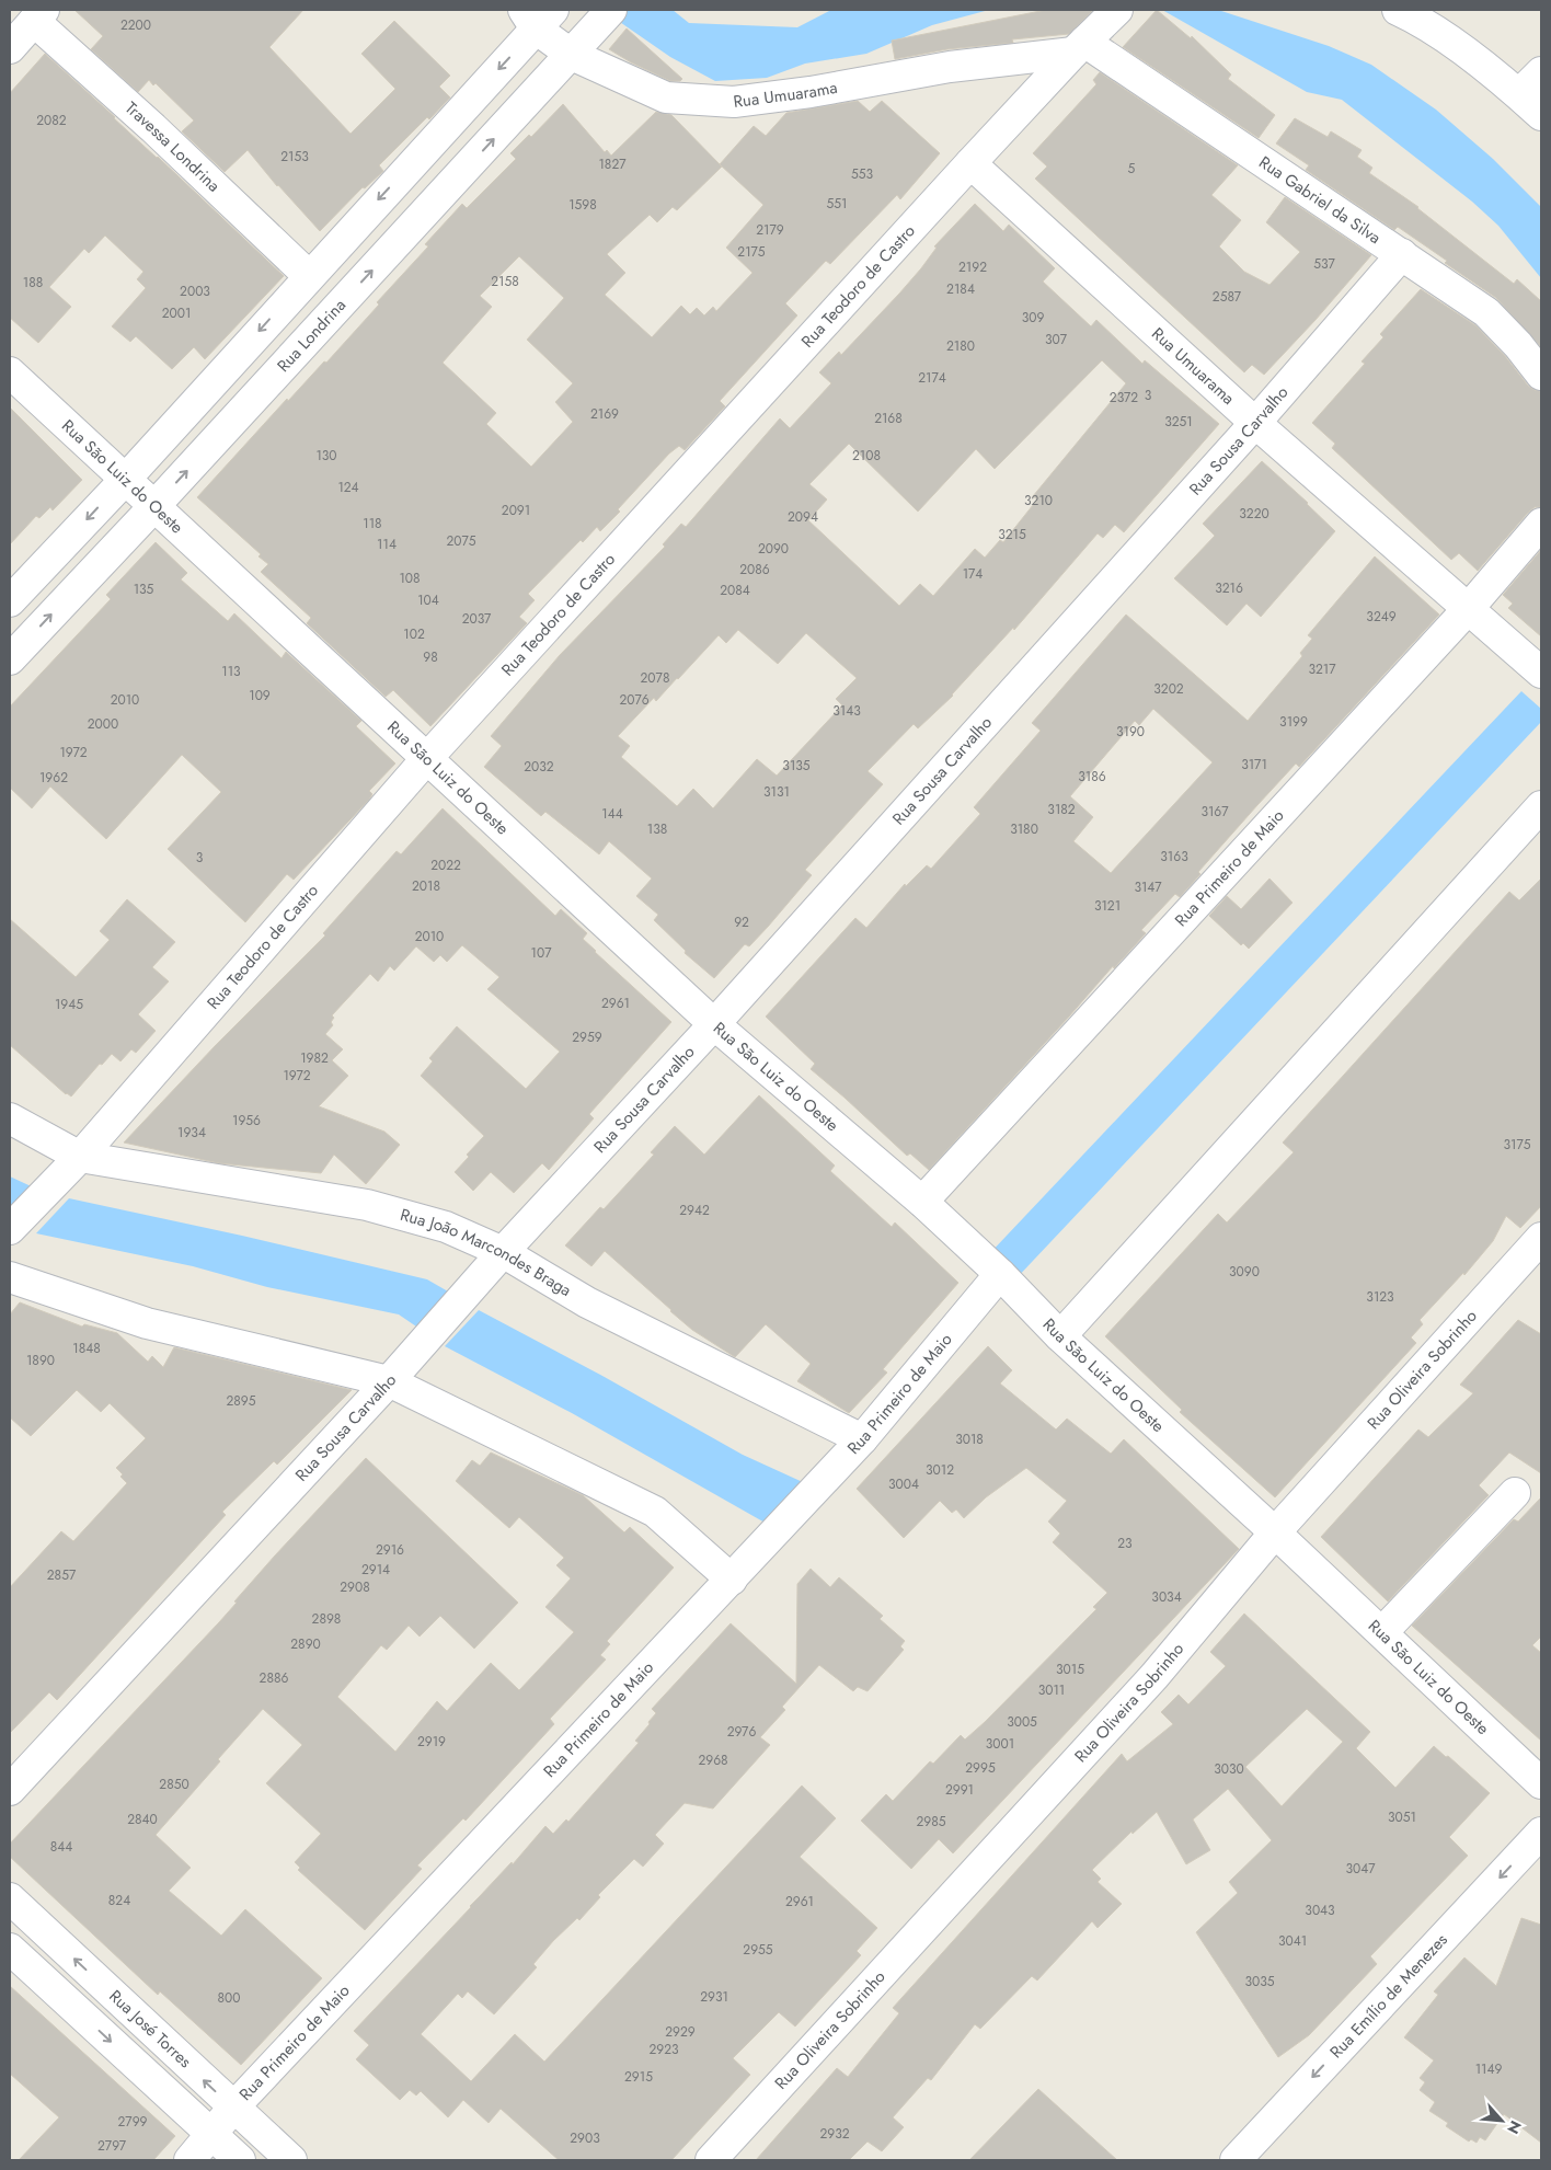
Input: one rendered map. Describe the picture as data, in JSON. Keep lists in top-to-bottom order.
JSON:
{
  "streets": {
    "street": [
      "Rua Umuarama",
      "Travessa Londrina",
      "Rua Gabriel da Silva",
      "Rua Teodoro de Castro",
      "Rua Londrina",
      "Rua Sousa Carvalho",
      "Rua São Luiz do Oeste",
      "Rua Primeiro de Maio",
      "Rua João Marcondes Braga",
      "Rua Oliveira Sobrinho",
      "Rua Emílio de Menezes",
      "Rua José Torres"
    ]
  },
  "crossings": [
    ["Rua Umuarama", "Rua Gabriel da Silva"],
    ["Rua Umuarama", "Rua Teodoro de Castro"],
    ["Rua Umuarama", "Rua Londrina"],
    ["Rua Umuarama", "Rua Sousa Carvalho"],
    ["Rua Umuarama", "Rua Primeiro de Maio"],
    ["Rua Gabriel da Silva", "Rua Teodoro de Castro"],
    ["Rua Gabriel da Silva", "Rua Sousa Carvalho"],
    ["Rua Teodoro de Castro", "Rua São Luiz do Oeste"],
    ["Rua Teodoro de Castro", "Rua João Marcondes Braga"],
    ["Rua Londrina", "Rua São Luiz do Oeste"],
    ["Rua Sousa Carvalho", "Rua São Luiz do Oeste"],
    ["Rua Sousa Carvalho", "Rua João Marcondes Braga"],
    ["Rua São Luiz do Oeste", "Rua Primeiro de Maio"],
    ["Rua São Luiz do Oeste", "Rua Oliveira Sobrinho"],
    ["Rua Primeiro de Maio", "Rua João Marcondes Braga"],
    ["Rua Primeiro de Maio", "Rua José Torres"]
  ],
  "one_way": ["Rua Emílio de Menezes"],
  "house_numbers": [
    "2200",
    "2082",
    "2153",
    "1827",
    "5",
    "553",
    "551",
    "1598",
    "2179",
    "2175",
    "537",
    "2192",
    "2158",
    "188",
    "2184",
    "2003",
    "2587",
    "2001",
    "309",
    "307",
    "2180",
    "2174",
    "3",
    "2372",
    "2169",
    "2168",
    "3251",
    "130",
    "2108",
    "124",
    "3210",
    "2091",
    "3220",
    "2094",
    "118",
    "3215",
    "2075",
    "114",
    "2090",
    "2086",
    "174",
    "108",
    "3216",
    "135",
    "2084",
    "104",
    "3249",
    "2037",
    "102",
    "98",
    "3217",
    "113",
    "2078",
    "3202",
    "109",
    "2010",
    "2076",
    "3143",
    "3199",
    "2000",
    "3190",
    "1972",
    "3171",
    "3135",
    "2032",
    "3186",
    "1962",
    "3131",
    "3182",
    "3167",
    "144",
    "138",
    "3180",
    "3163",
    "3",
    "2022",
    "2018",
    "3147",
    "3121",
    "92",
    "2010",
    "107",
    "2961",
    "1945",
    "2959",
    "1982",
    "1972",
    "1956",
    "1934",
    "3175",
    "2942",
    "3090",
    "3123",
    "1848",
    "1890",
    "2895",
    "3018",
    "3012",
    "3004",
    "23",
    "2916",
    "2914",
    "2857",
    "2908",
    "3034",
    "2898",
    "2890",
    "3015",
    "2886",
    "3011",
    "3005",
    "2976",
    "2919",
    "3001",
    "2968",
    "2995",
    "3030",
    "2850",
    "2991",
    "3051",
    "2840",
    "2985",
    "844",
    "3047",
    "824",
    "2961",
    "3043",
    "3041",
    "2955",
    "3035",
    "2931",
    "800",
    "2929",
    "2923",
    "1149",
    "2915",
    "2799",
    "2932",
    "2903",
    "2797"
  ],
  "north": "bottom right"
}
